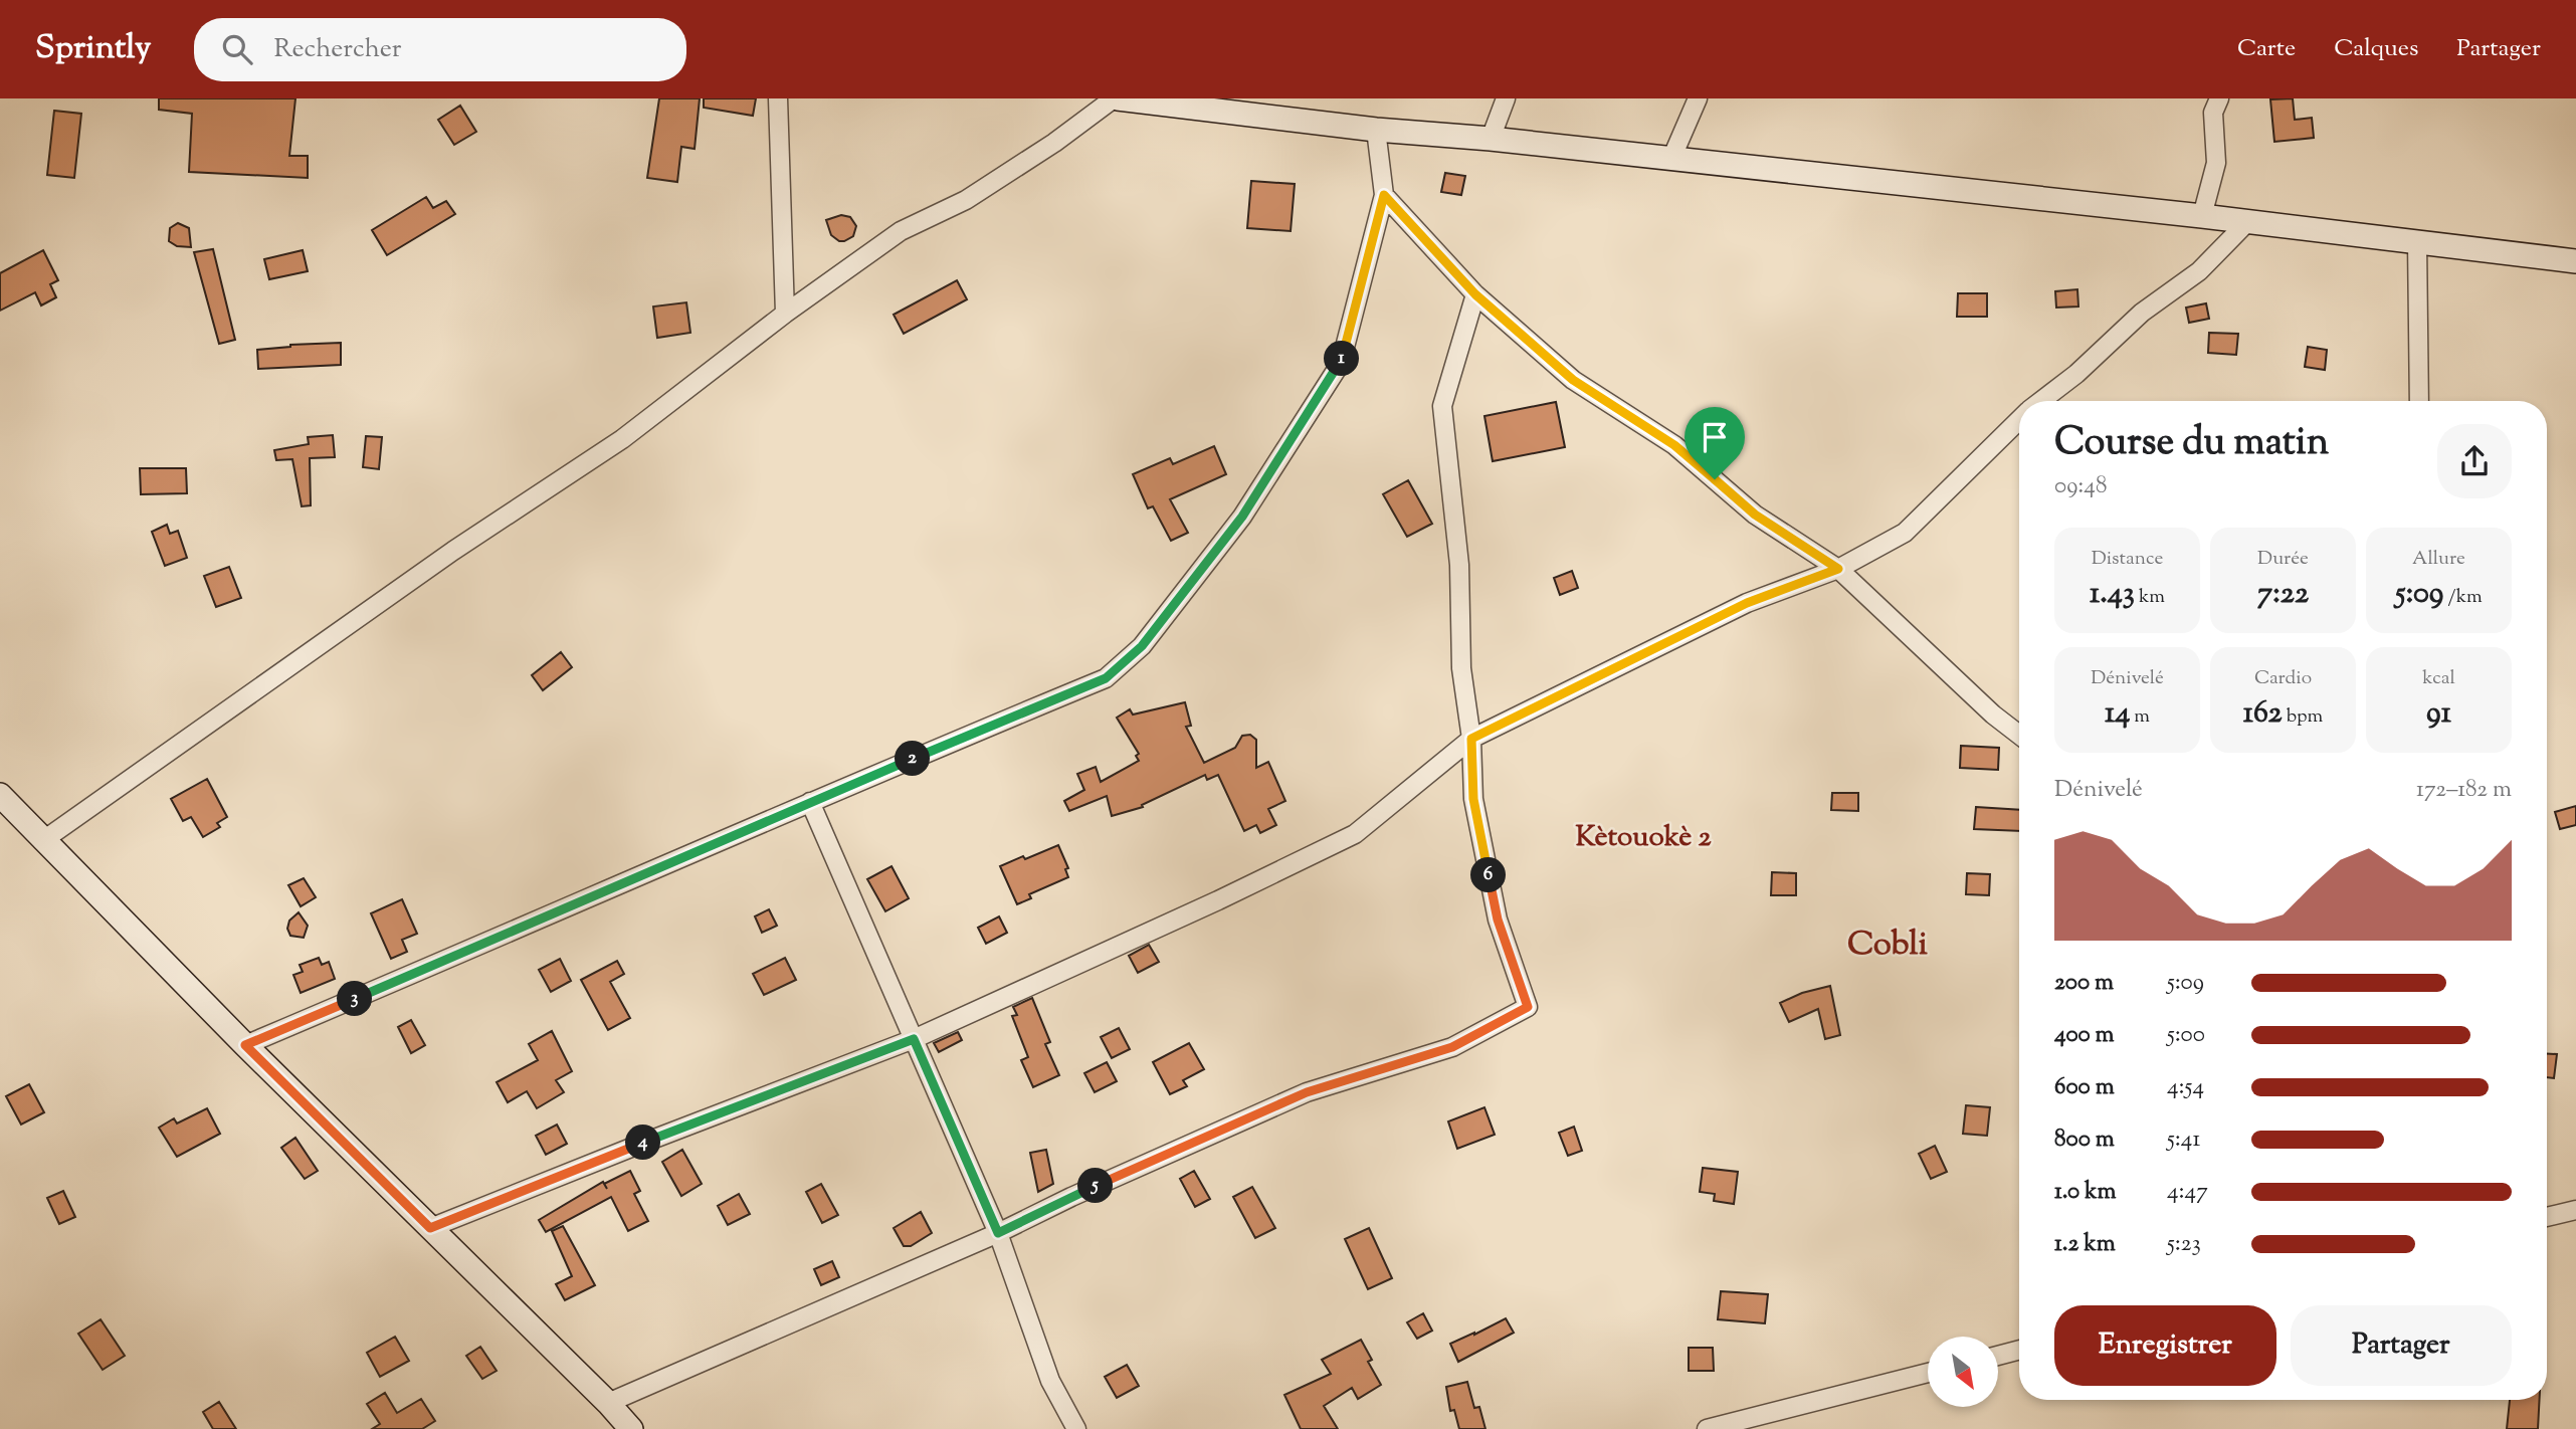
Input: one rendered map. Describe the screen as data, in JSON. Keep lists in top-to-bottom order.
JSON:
{
  "districts": ["Kètouokè 2", "Cobli"],
  "north": "bottom right",
  "page": {
    "header": "Sprintly",
    "search": "Rechercher",
    "nav": ["Carte", "Calques", "Partager"],
    "pins": [
      "1",
      "2",
      "6",
      "3",
      "4",
      "5"
    ],
    "heading": ["Course du matin", "09:48"],
    "stats": [
      ["Distance", "1.43 km"],
      ["Durée", "7:22"],
      ["Allure", "5:09 /km"],
      ["Dénivelé", "14 m"],
      ["Cardio", "162 bpm"],
      ["kcal", "91"]
    ],
    "chart": ["Dénivelé", "172–182 m"],
    "list": [
      {
        "name": "200 m",
        "note": "5:09"
      },
      {
        "name": "400 m",
        "note": "5:00"
      },
      {
        "name": "600 m",
        "note": "4:54"
      },
      {
        "name": "800 m",
        "note": "5:41"
      },
      {
        "name": "1.0 km",
        "note": "4:47"
      },
      {
        "name": "1.2 km",
        "note": "5:23"
      }
    ],
    "buttons": ["Enregistrer", "Partager"]
  }
}
